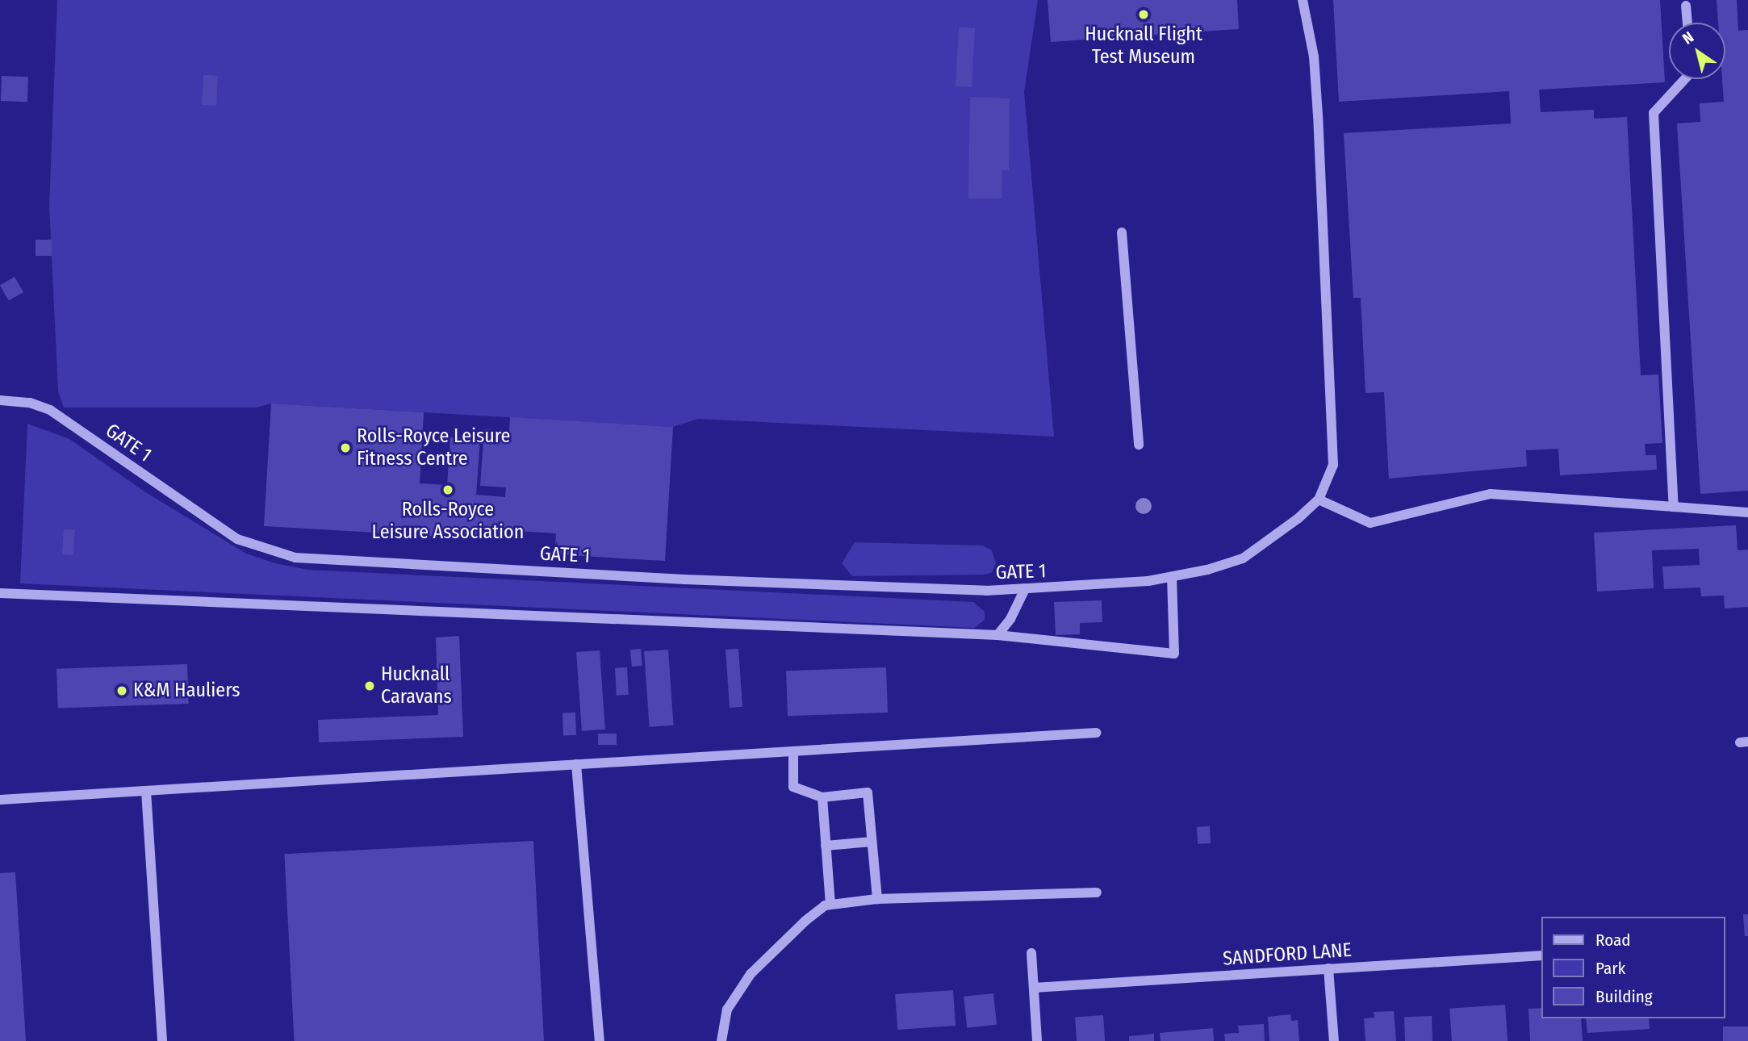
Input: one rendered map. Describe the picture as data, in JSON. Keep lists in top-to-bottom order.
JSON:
{
  "streets": {
    "street": ["GATE 1", "SANDFORD LANE"]
  },
  "places": [
    "Hucknall Flight Test Museum",
    "Rolls-Royce Leisure Fitness Centre",
    "Rolls-Royce Leisure Association",
    "Hucknall Caravans",
    "K&M Hauliers"
  ],
  "legend": ["Road", "Park", "Building"],
  "north": "top left"
}
